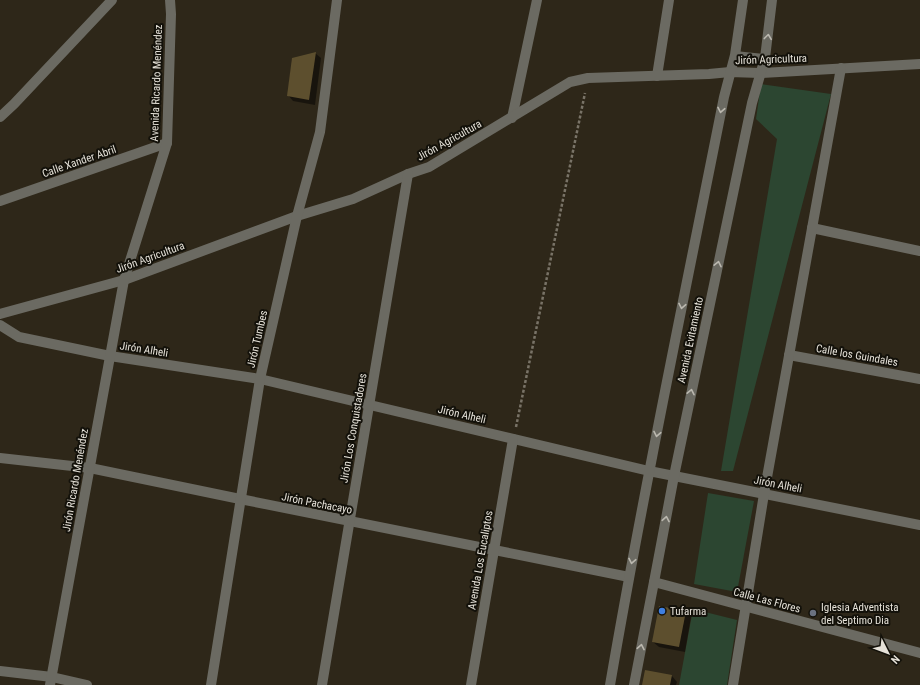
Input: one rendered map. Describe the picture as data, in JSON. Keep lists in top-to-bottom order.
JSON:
{
  "streets": {
    "street": [
      "Jirón Agricultura",
      "Avenida Ricardo Menéndez",
      "Calle Xander Abril",
      "Jirón Tumbes",
      "Avenida Evitamiento",
      "Jirón Alheli",
      "Calle los Guindales",
      "Jirón Los Conquistadores",
      "Jirón Ricardo Menéndez",
      "Jirón Pachacayo",
      "Avenida Los Eucaliptos",
      "Calle Las Flores"
    ]
  },
  "crossings": [
    ["Jirón Agricultura", "Avenida Ricardo Menéndez"],
    ["Jirón Agricultura", "Jirón Tumbes"],
    ["Jirón Agricultura", "Avenida Evitamiento"],
    ["Jirón Agricultura", "Jirón Los Conquistadores"],
    ["Jirón Agricultura", "Jirón Ricardo Menéndez"],
    ["Avenida Ricardo Menéndez", "Calle Xander Abril"],
    ["Avenida Ricardo Menéndez", "Jirón Ricardo Menéndez"],
    ["Jirón Tumbes", "Jirón Alheli"],
    ["Jirón Tumbes", "Jirón Pachacayo"],
    ["Avenida Evitamiento", "Jirón Alheli"],
    ["Avenida Evitamiento", "Jirón Pachacayo"],
    ["Avenida Evitamiento", "Calle Las Flores"],
    ["Jirón Alheli", "Jirón Los Conquistadores"],
    ["Jirón Alheli", "Jirón Ricardo Menéndez"],
    ["Jirón Alheli", "Avenida Los Eucaliptos"],
    ["Jirón Los Conquistadores", "Jirón Pachacayo"],
    ["Jirón Ricardo Menéndez", "Jirón Pachacayo"],
    ["Jirón Pachacayo", "Avenida Los Eucaliptos"]
  ],
  "places": ["Tufarma", "Iglesia Adventista del Septimo Dia"],
  "north": "bottom right"
}
